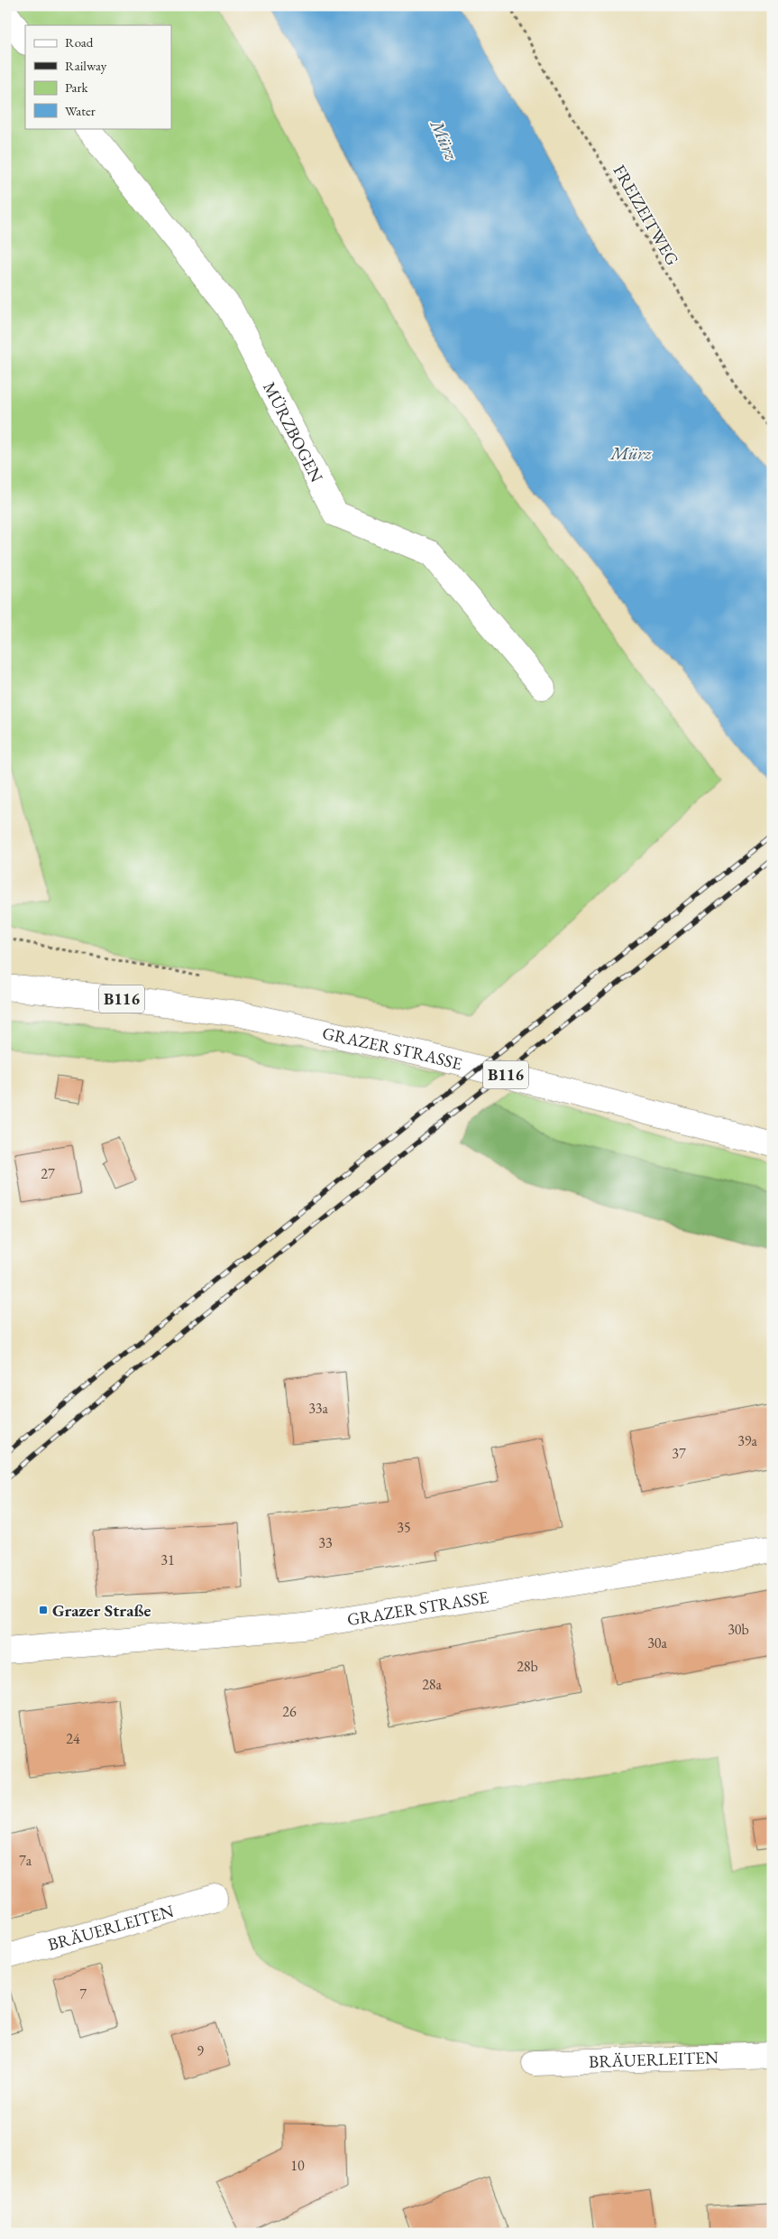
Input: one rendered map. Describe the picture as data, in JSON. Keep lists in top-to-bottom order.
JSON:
{
  "streets": {
    "street": [
      "MÜRZBOGEN",
      "B116",
      "GRAZER STRASSE",
      "BRÄUERLEITEN"
    ],
    "path": ["FREIZEITWEG"]
  },
  "water": ["Mürz"],
  "places": {
    "transit": ["Grazer Straße"]
  },
  "house_numbers": [
    "27",
    "33a",
    "39a",
    "37",
    "35",
    "33",
    "31",
    "30b",
    "30a",
    "28b",
    "28a",
    "26",
    "24",
    "7a",
    "7",
    "9",
    "10"
  ],
  "legend": [
    "Road",
    "Railway",
    "Park",
    "Water"
  ]
}
